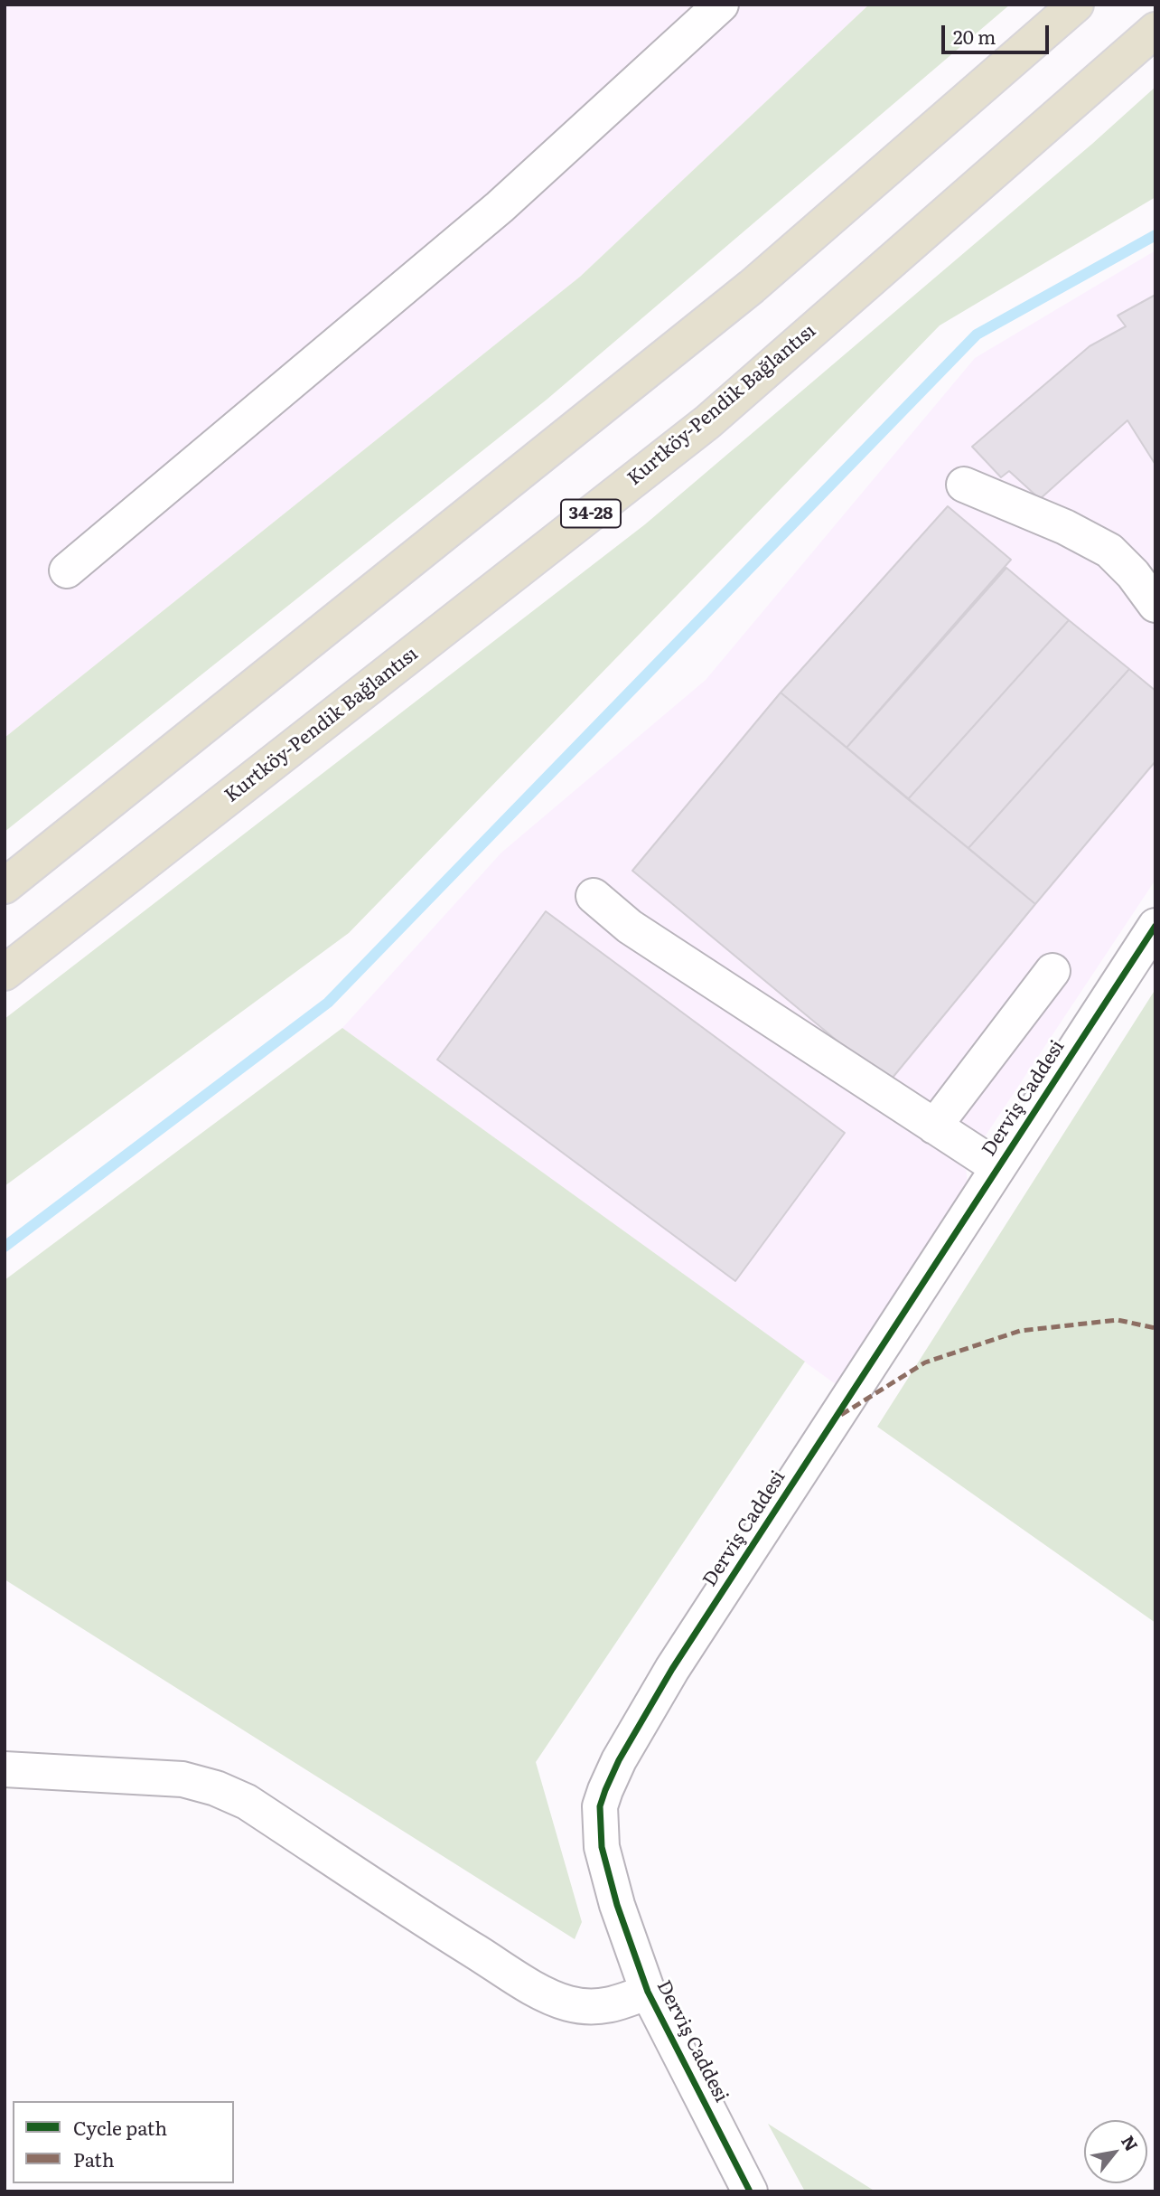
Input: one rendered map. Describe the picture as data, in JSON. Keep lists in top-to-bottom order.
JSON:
{
  "streets": {
    "highway": ["Kurtköy-Pendik Bağlantısı", "34-28"],
    "street": ["Derviş Caddesi"]
  },
  "legend": ["Cycle path", "Path"],
  "scale_bar": "20 m",
  "north": "top right"
}
